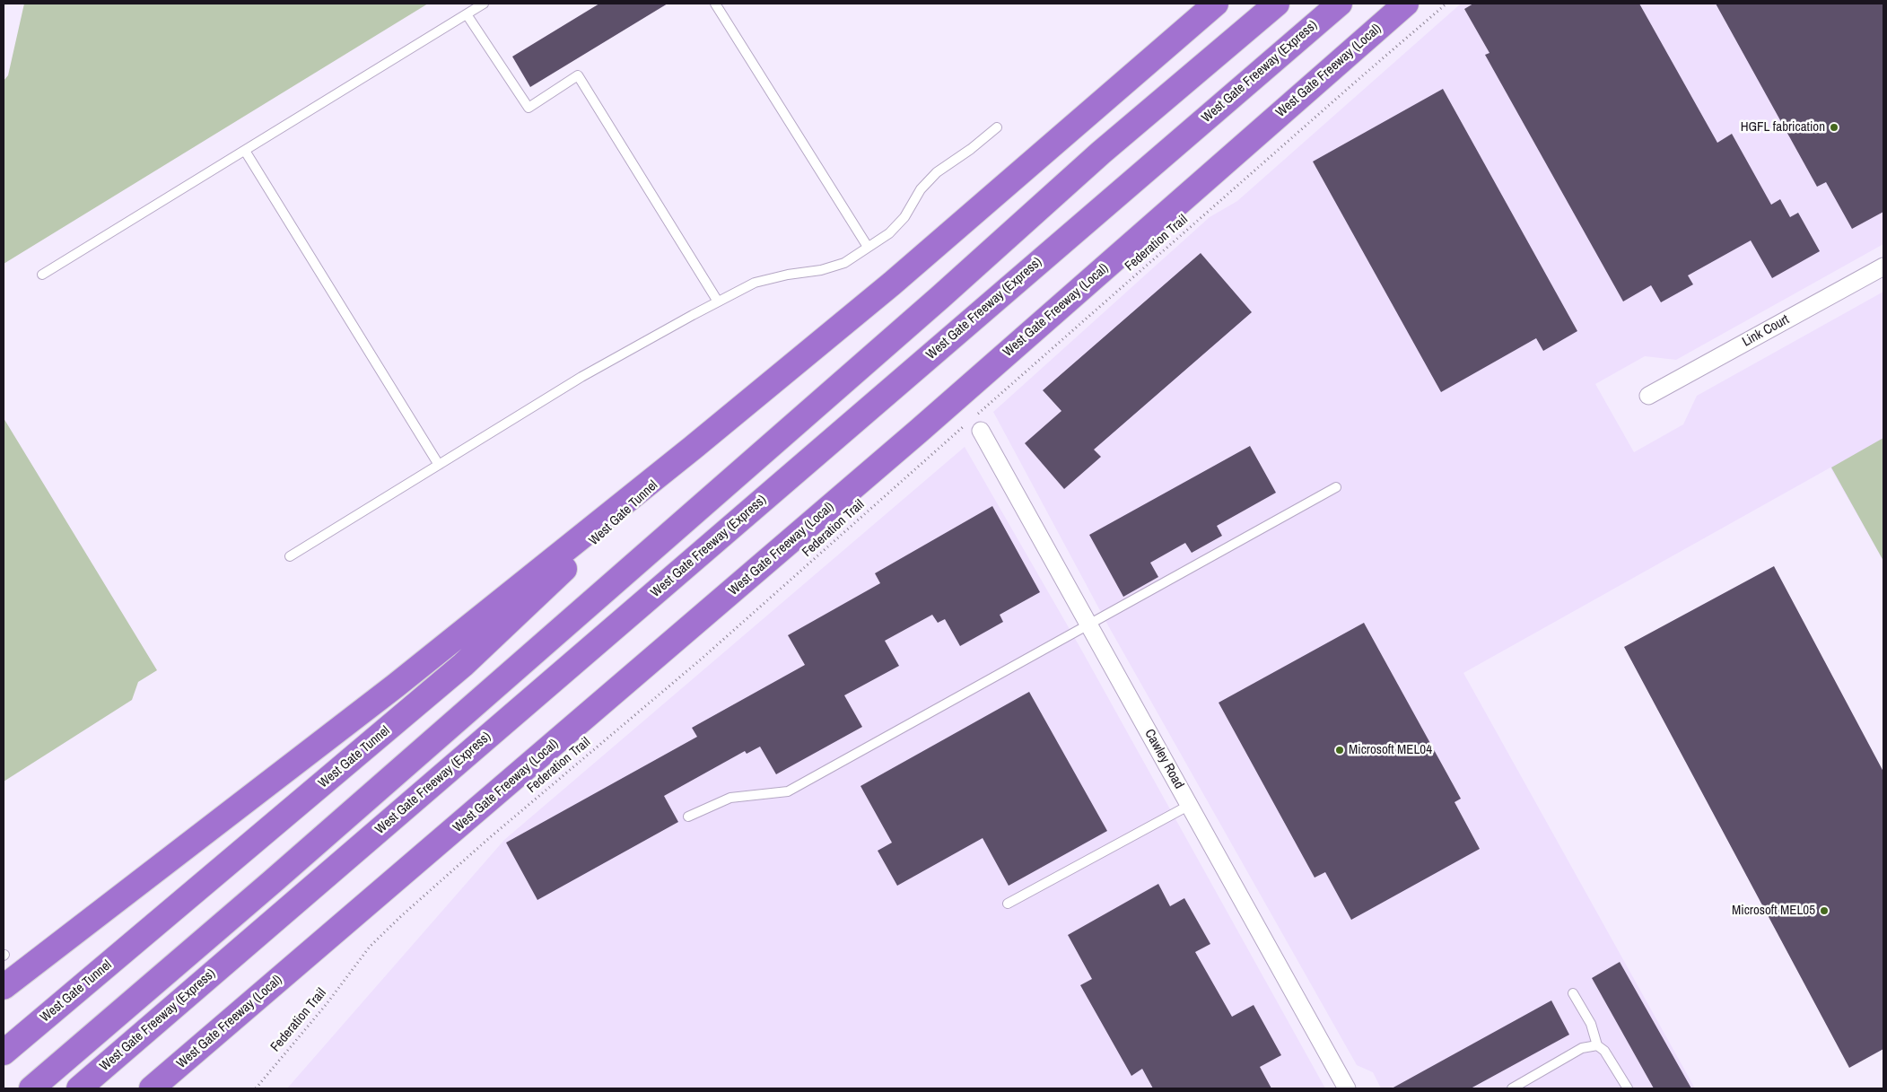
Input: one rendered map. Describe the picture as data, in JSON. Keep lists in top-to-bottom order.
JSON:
{
  "streets": {
    "highway": ["West Gate Freeway (Local)", "West Gate Freeway (Express)", "West Gate Tunnel"],
    "street": ["Link Court", "Cawley Road"],
    "path": ["Federation Trail"]
  },
  "crossings": [
    ["Federation Trail", "Cawley Road"]
  ],
  "places": ["HGFL fabrication", "Microsoft MEL04", "Microsoft MEL05"]
}
